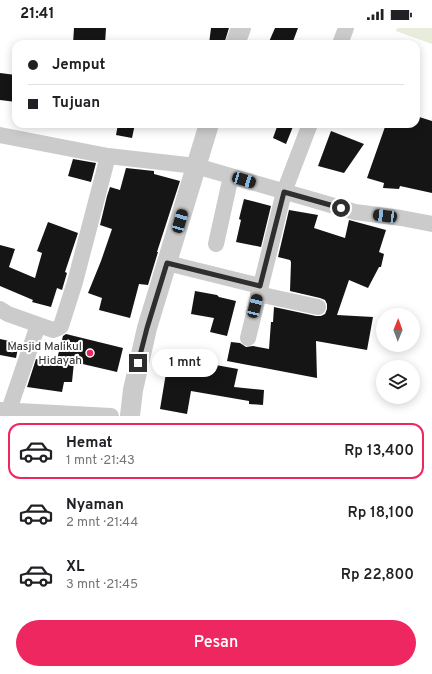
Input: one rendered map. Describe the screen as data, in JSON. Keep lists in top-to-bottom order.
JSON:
{
  "places": ["Masjid Malikul Hidayah"],
  "north": "top",
  "page": {
    "status": "21:41",
    "banner": ["Jemput", "Tujuan"],
    "bubble": "1 mnt",
    "list": [
      {
        "name": "Hemat",
        "note": "1 mnt · 21:43",
        "value": "Rp 13,400"
      },
      {
        "name": "Nyaman",
        "note": "2 mnt · 21:44",
        "value": "Rp 18,100"
      },
      {
        "name": "XL",
        "note": "3 mnt · 21:45",
        "value": "Rp 22,800"
      }
    ],
    "buttons": "Pesan"
  }
}
